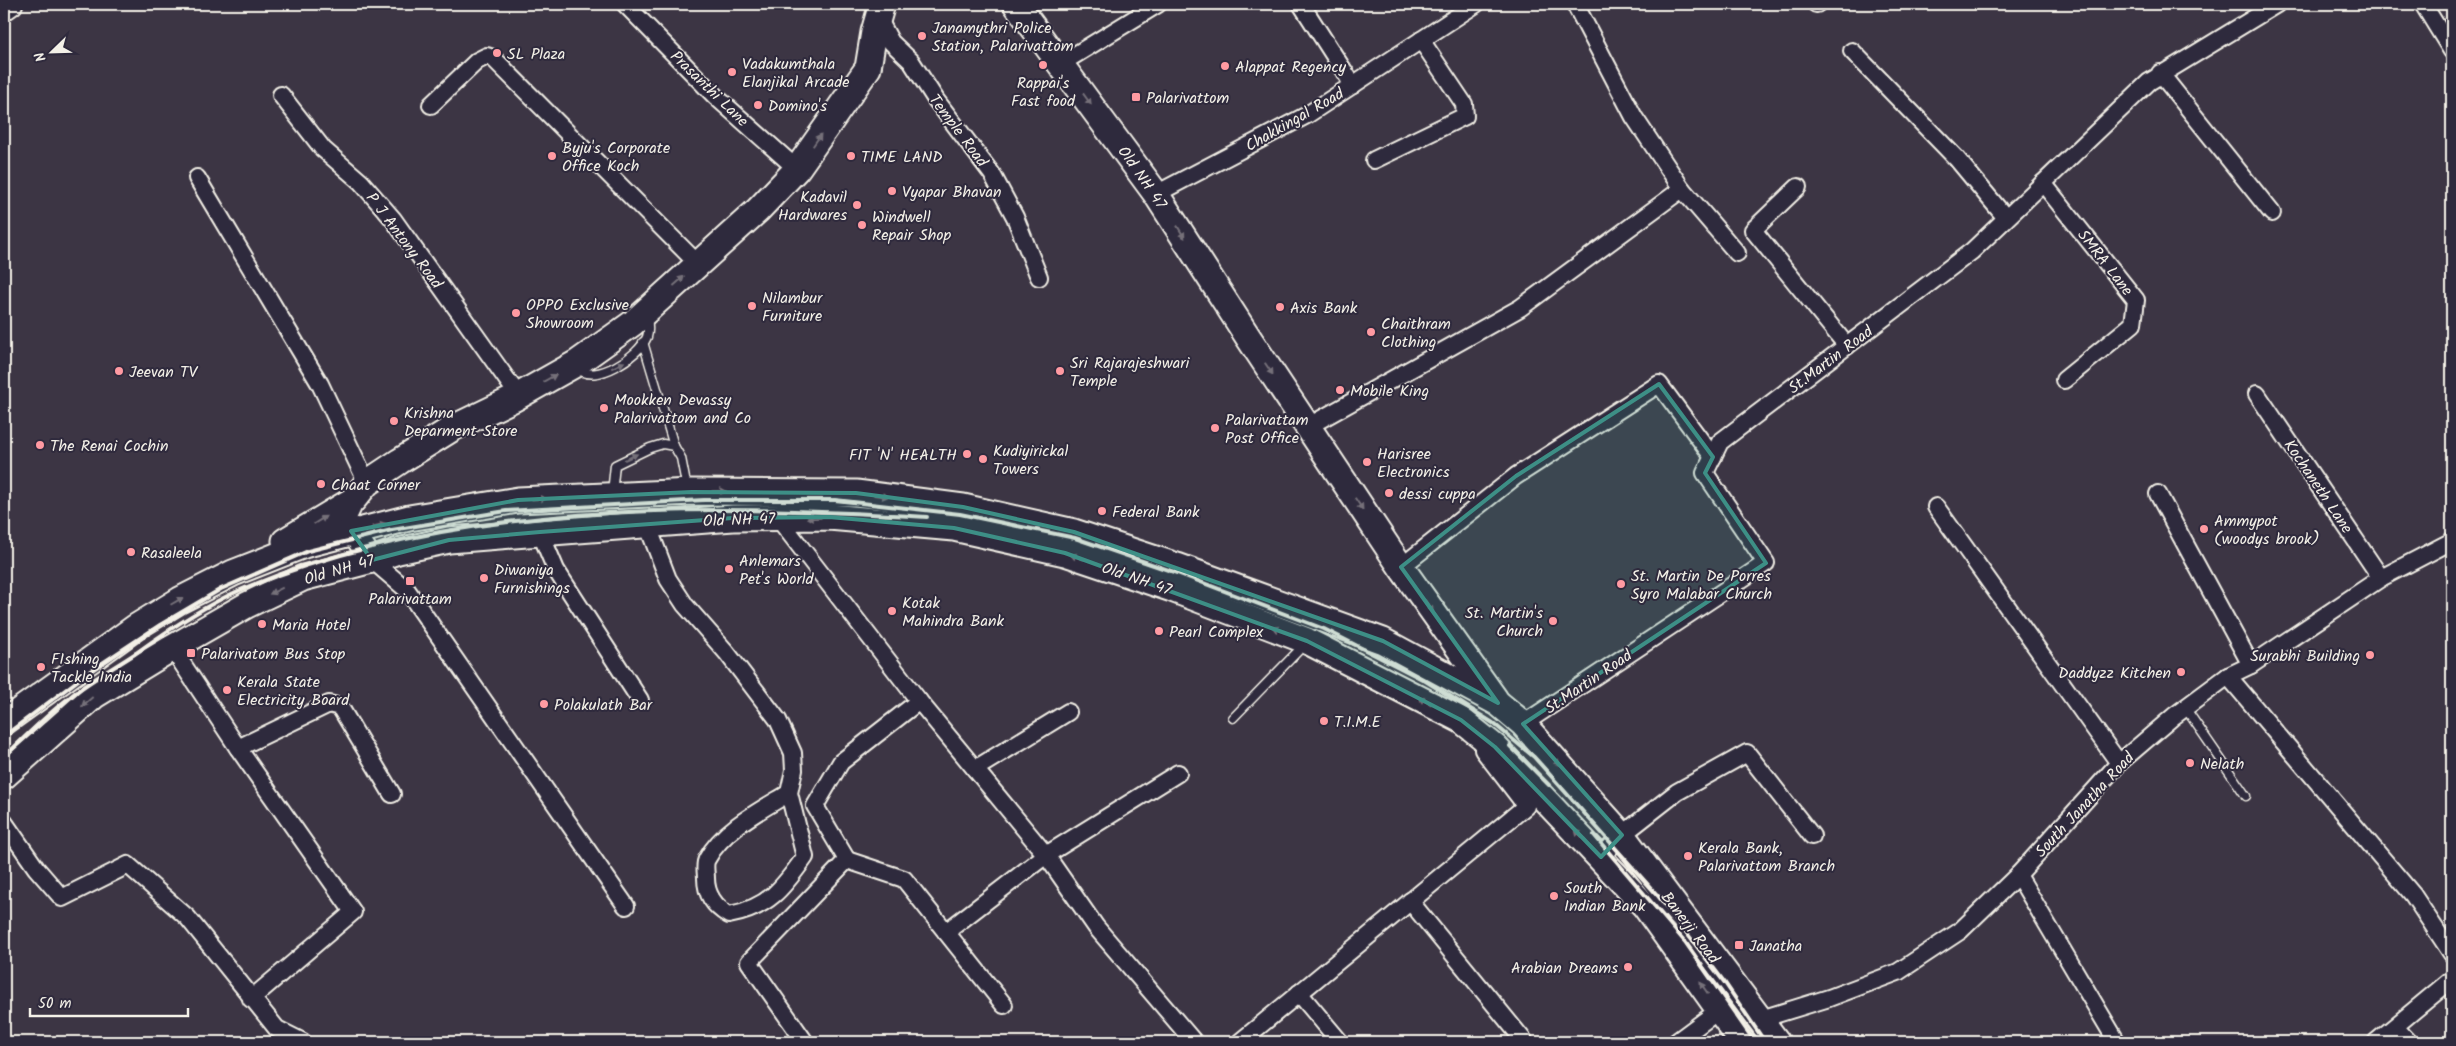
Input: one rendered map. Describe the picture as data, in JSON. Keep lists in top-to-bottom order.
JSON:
{
  "streets": {
    "main road": ["Old NH 47", "Banerji Road"],
    "street": [
      "Prasanthi Lane",
      "Chakkingal Road",
      "Temple Road",
      "P J Antony Road",
      "SMRA Lane",
      "St.Martin Road",
      "Kochaneth Lane",
      "South Janatha Road"
    ]
  },
  "crossings": [
    ["Prasanthi Lane", "Old NH 47"],
    ["Chakkingal Road", "Old NH 47"],
    ["Temple Road", "Old NH 47"],
    ["Old NH 47", "P J Antony Road"],
    ["Old NH 47", "St.Martin Road"],
    ["Old NH 47", "Banerji Road"],
    ["SMRA Lane", "St.Martin Road"],
    ["St.Martin Road", "Banerji Road"],
    ["Kochaneth Lane", "South Janatha Road"],
    ["South Janatha Road", "Banerji Road"]
  ],
  "places": {
    "other": [
      "Janamythri Police Station, Palarivattom",
      "SL Plaza",
      "Rappai's Fast food",
      "Alappat Regency",
      "Vadakumthala Elanjikal Arcade",
      "Domino's",
      "Byju's Corporate Office Koch",
      "TIME LAND",
      "Vyapar Bhavan",
      "Kadavil Hardwares",
      "Windwell Repair Shop",
      "Nilambur Furniture",
      "Axis Bank",
      "OPPO Exclusive Showroom",
      "Chaithram Clothing",
      "Jeevan TV",
      "Sri Rajarajeshwari Temple",
      "Mobile King",
      "Mookken Devassy Palarivattom and Co",
      "Krishna Deparment Store",
      "Palarivattam Post Office",
      "The Renai Cochin",
      "FIT 'N' HEALTH",
      "Kudiyirickal Towers",
      "Harisree Electronics",
      "Chaat Corner",
      "dessi cuppa",
      "Federal Bank",
      "Ammypot (woodys brook)",
      "Rasaleela",
      "Anlemars Pet's World",
      "Diwaniya Furnishings",
      "St. Martin De Porres Syro Malabar Church",
      "Kotak Mahindra Bank",
      "St. Martin's Church",
      "Maria Hotel",
      "Pearl Complex",
      "Surabhi Building",
      "FIshing Tackle India",
      "Daddyzz Kitchen",
      "Kerala State Electricity Board",
      "Polakulath Bar",
      "T.I.M.E",
      "Nelath",
      "Kerala Bank, Palarivattom Branch",
      "South Indian Bank",
      "Arabian Dreams"
    ],
    "transit": [
      "Palarivattom",
      "Palarivattam",
      "Palarivatom Bus Stop",
      "Janatha"
    ]
  },
  "scale_bar": "50 m",
  "north": "bottom left"
}
